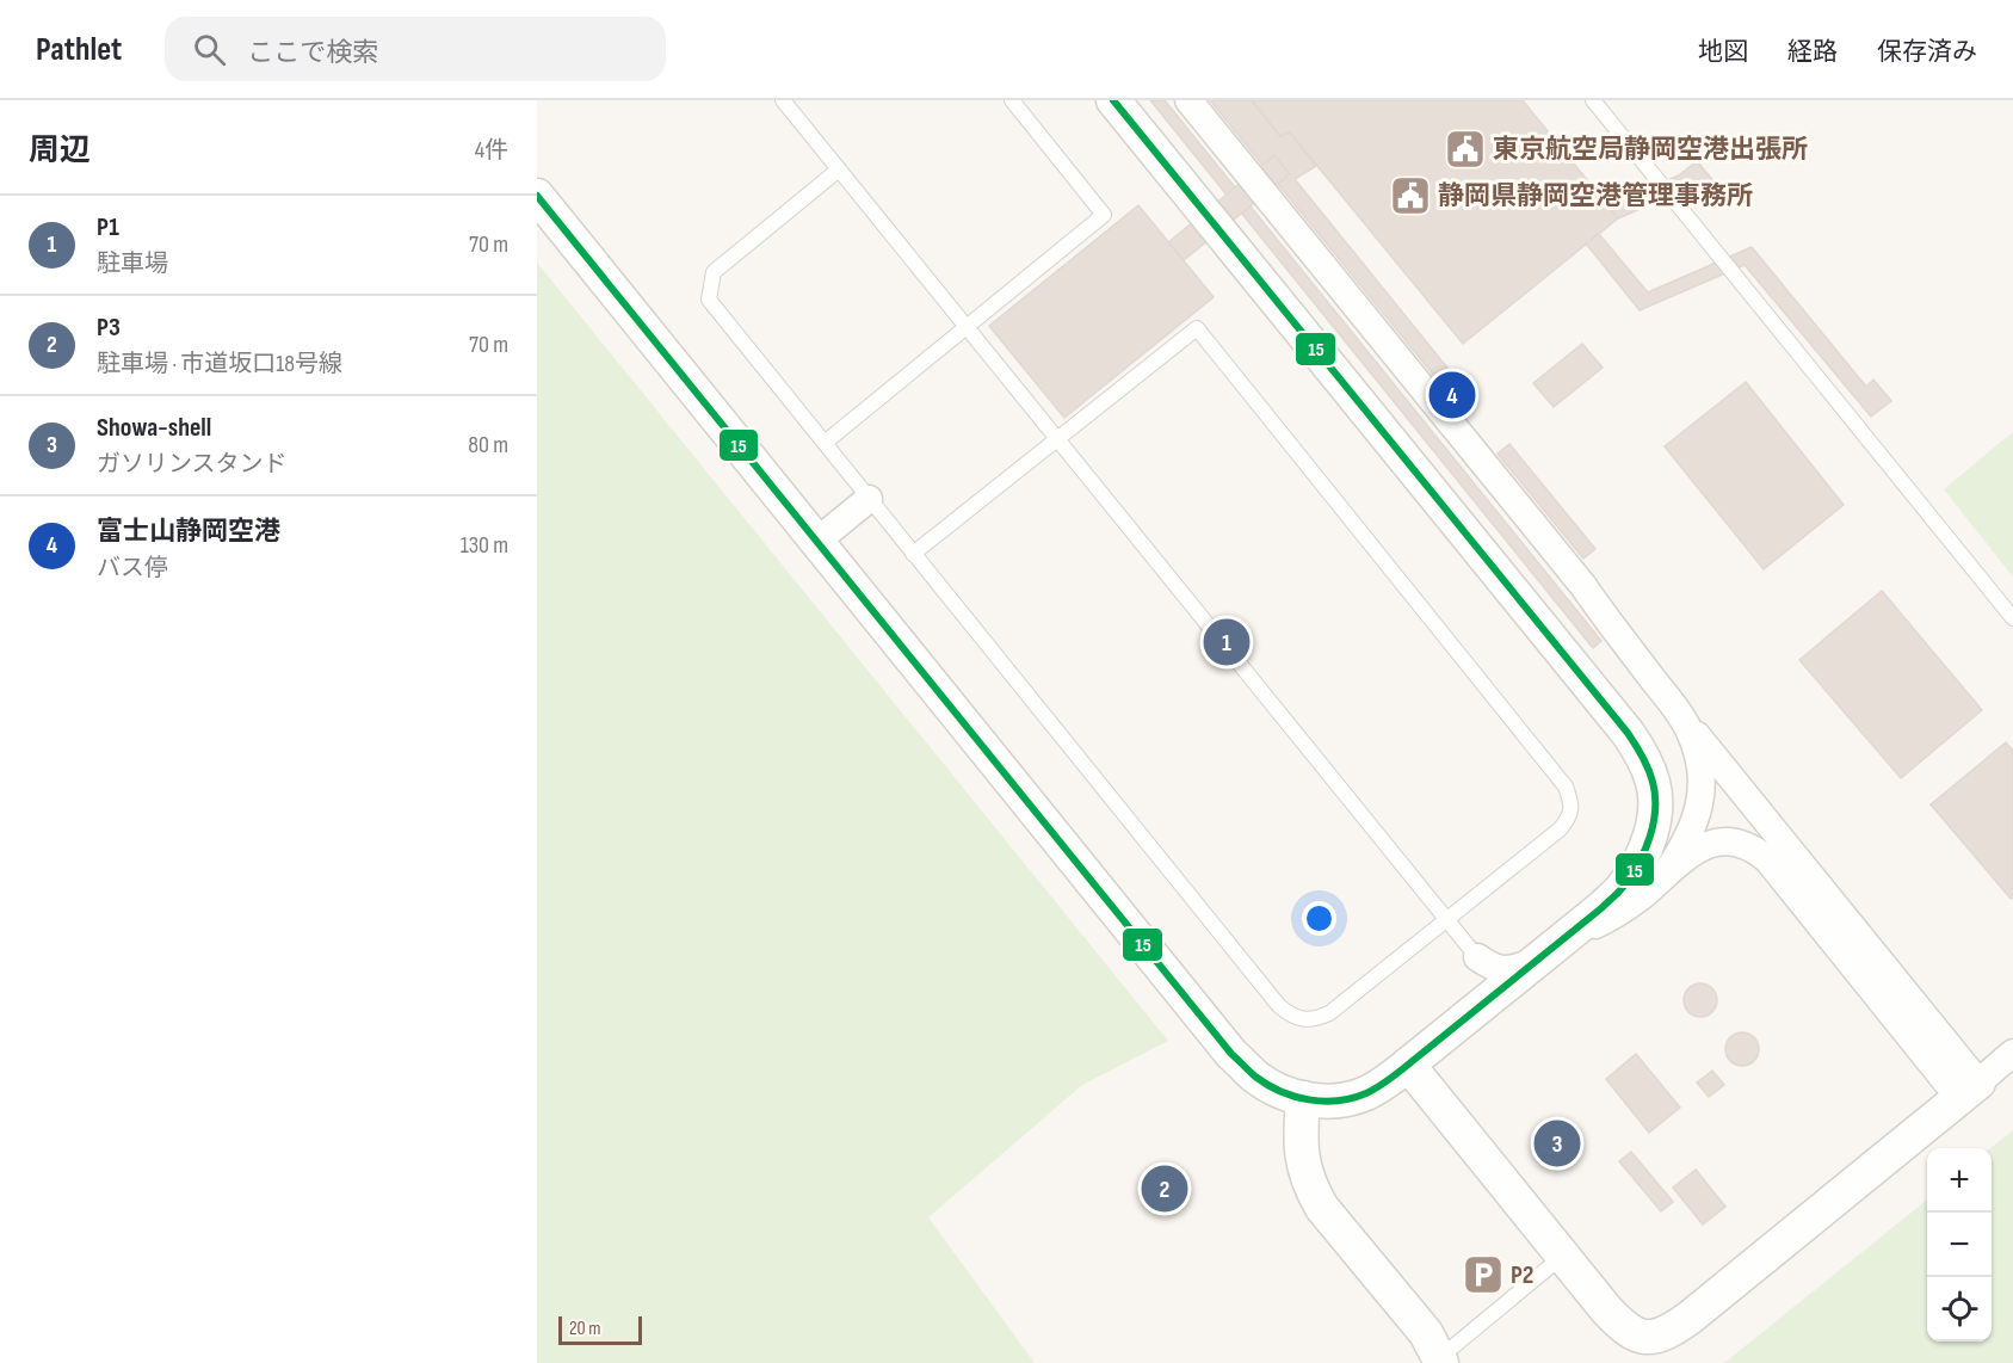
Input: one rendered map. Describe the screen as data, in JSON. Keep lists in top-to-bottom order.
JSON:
{
  "places": {
    "public building": ["東京航空局静岡空港出張所", "静岡県静岡空港管理事務所"],
    "parking": ["P2"]
  },
  "lines": ["transit line 15"],
  "scale_bar": "20 m",
  "page": {
    "header": "Pathlet",
    "search": "ここで検索",
    "nav": ["地図", "経路", "保存済み"],
    "heading": ["周辺", "4件"],
    "list": [
      {
        "mark": "1",
        "name": "P1",
        "note": "駐車場",
        "value": "70 m"
      },
      {
        "mark": "2",
        "name": "P3",
        "note": "駐車場 · 市道坂口18号線",
        "value": "70 m"
      },
      {
        "mark": "3",
        "name": "Showa-shell",
        "note": "ガソリンスタンド",
        "value": "80 m"
      },
      {
        "mark": "4",
        "name": "富士山静岡空港",
        "note": "バス停",
        "value": "130 m"
      }
    ],
    "pins": [
      "4",
      "1",
      "3",
      "2"
    ],
    "map_buttons": ["+", "−"],
    "scale": "20 m"
  }
}
